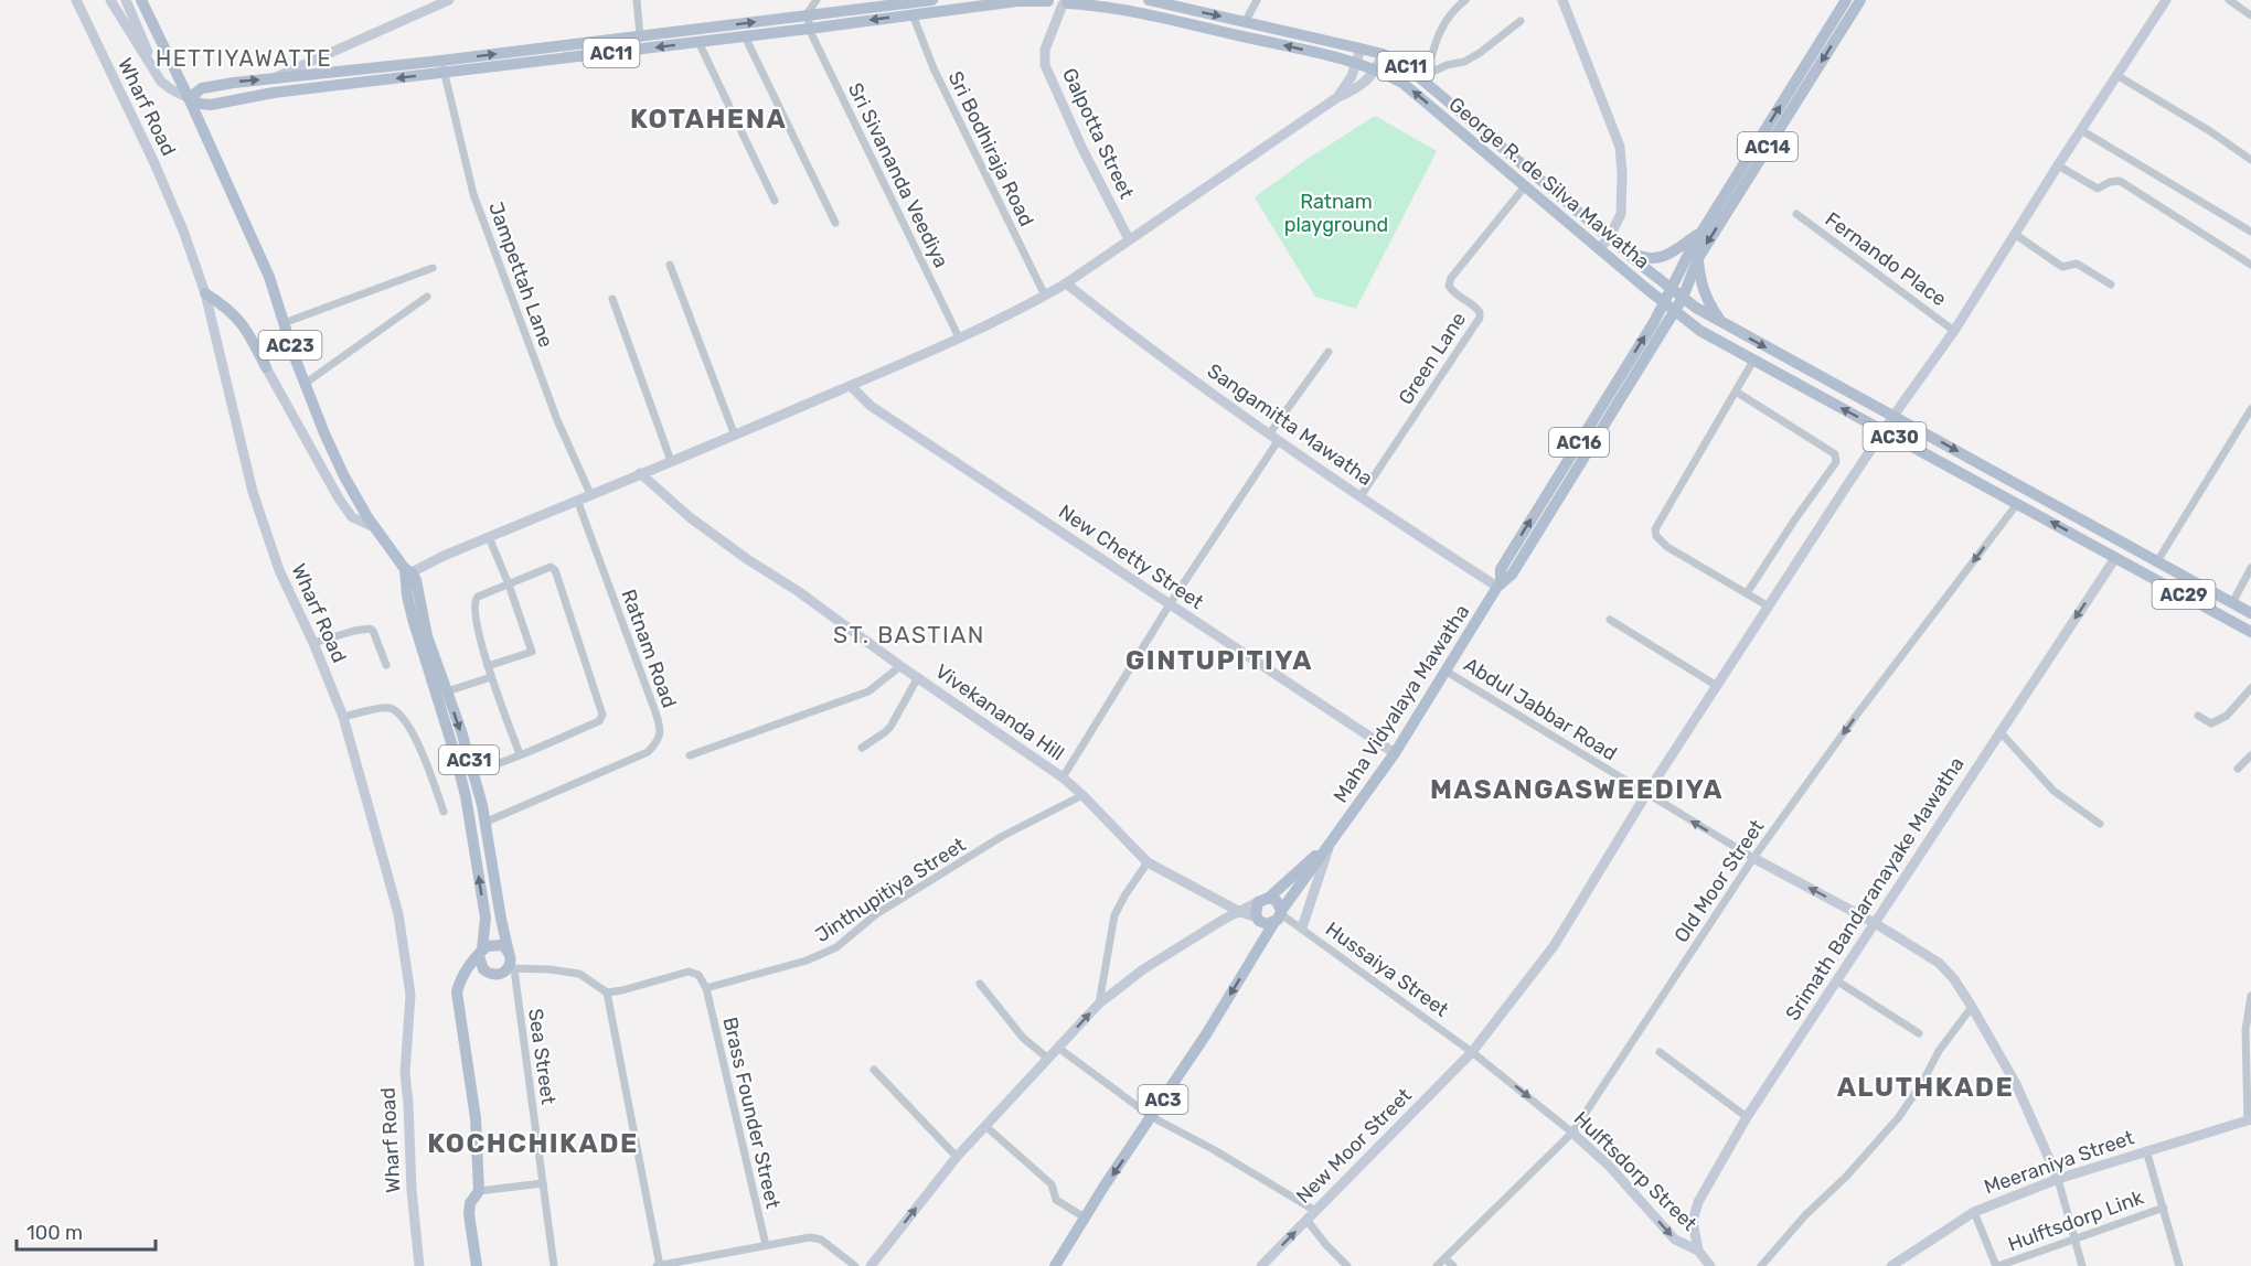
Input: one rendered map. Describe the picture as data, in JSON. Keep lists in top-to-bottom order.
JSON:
{
  "streets": {
    "main road": [
      "AC11",
      "Wharf Road",
      "Galpotta Street",
      "AC14",
      "George R. de Silva Mawatha",
      "AC23",
      "Sangamitta Mawatha",
      "AC30",
      "AC16",
      "New Chetty Street",
      "AC29",
      "Maha Vidyalaya Mawatha",
      "Vivekananda Hill",
      "AC31",
      "Srimath Bandaranayake Mawatha",
      "AC3",
      "New Moor Street",
      "Meeraniya Street",
      "Hulftsdorp Street"
    ],
    "street": [
      "Sri Bodhiraja Road",
      "Sri Sivananda Veediya",
      "Fernando Place",
      "Jampettah Lane",
      "Green Lane",
      "Ratnam Road",
      "Abdul Jabbar Road",
      "Old Moor Street",
      "Jinthupitiya Street",
      "Hussaiya Street",
      "Sea Street",
      "Brass Founder Street",
      "Hulftsdorp Link"
    ]
  },
  "crossings": [
    ["AC11", "Sri Bodhiraja Road"],
    ["AC11", "Sri Sivananda Veediya"],
    ["AC11", "George R. de Silva Mawatha"],
    ["AC11", "Jampettah Lane"],
    ["AC11", "AC23"],
    ["Galpotta Street", "George R. de Silva Mawatha"],
    ["AC14", "George R. de Silva Mawatha"],
    ["AC14", "AC30"],
    ["AC14", "Maha Vidyalaya Mawatha"],
    ["George R. de Silva Mawatha", "Green Lane"],
    ["George R. de Silva Mawatha", "AC30"],
    ["George R. de Silva Mawatha", "Maha Vidyalaya Mawatha"],
    ["Fernando Place", "New Moor Street"],
    ["AC23", "AC31"],
    ["Green Lane", "Sangamitta Mawatha"],
    ["Sangamitta Mawatha", "Maha Vidyalaya Mawatha"],
    ["AC30", "AC29"],
    ["AC30", "Maha Vidyalaya Mawatha"],
    ["AC30", "Old Moor Street"],
    ["AC30", "Srimath Bandaranayake Mawatha"],
    ["AC30", "New Moor Street"],
    ["New Chetty Street", "Maha Vidyalaya Mawatha"],
    ["AC29", "Srimath Bandaranayake Mawatha"],
    ["Ratnam Road", "AC31"],
    ["Maha Vidyalaya Mawatha", "Abdul Jabbar Road"],
    ["Maha Vidyalaya Mawatha", "Vivekananda Hill"],
    ["Maha Vidyalaya Mawatha", "Hussaiya Street"],
    ["Maha Vidyalaya Mawatha", "AC3"],
    ["Abdul Jabbar Road", "Old Moor Street"],
    ["Abdul Jabbar Road", "New Moor Street"],
    ["Vivekananda Hill", "Jinthupitiya Street"],
    ["Vivekananda Hill", "Hussaiya Street"],
    ["Vivekananda Hill", "AC3"],
    ["AC31", "Sea Street"],
    ["Old Moor Street", "Hulftsdorp Street"],
    ["Srimath Bandaranayake Mawatha", "Hulftsdorp Street"],
    ["Jinthupitiya Street", "Brass Founder Street"],
    ["Hussaiya Street", "AC3"],
    ["Hussaiya Street", "New Moor Street"],
    ["Hussaiya Street", "Hulftsdorp Street"],
    ["New Moor Street", "Hulftsdorp Street"]
  ],
  "one_way": ["Old Moor Street", "Hulftsdorp Street"],
  "districts": [
    "HETTIYAWATTE",
    "KOTAHENA",
    "ST. BASTIAN",
    "GINTUPITIYA",
    "MASANGASWEEDIYA",
    "ALUTHKADE",
    "KOCHCHIKADE"
  ],
  "parks": ["Ratnam playground"],
  "scale_bar": "100 m"
}
